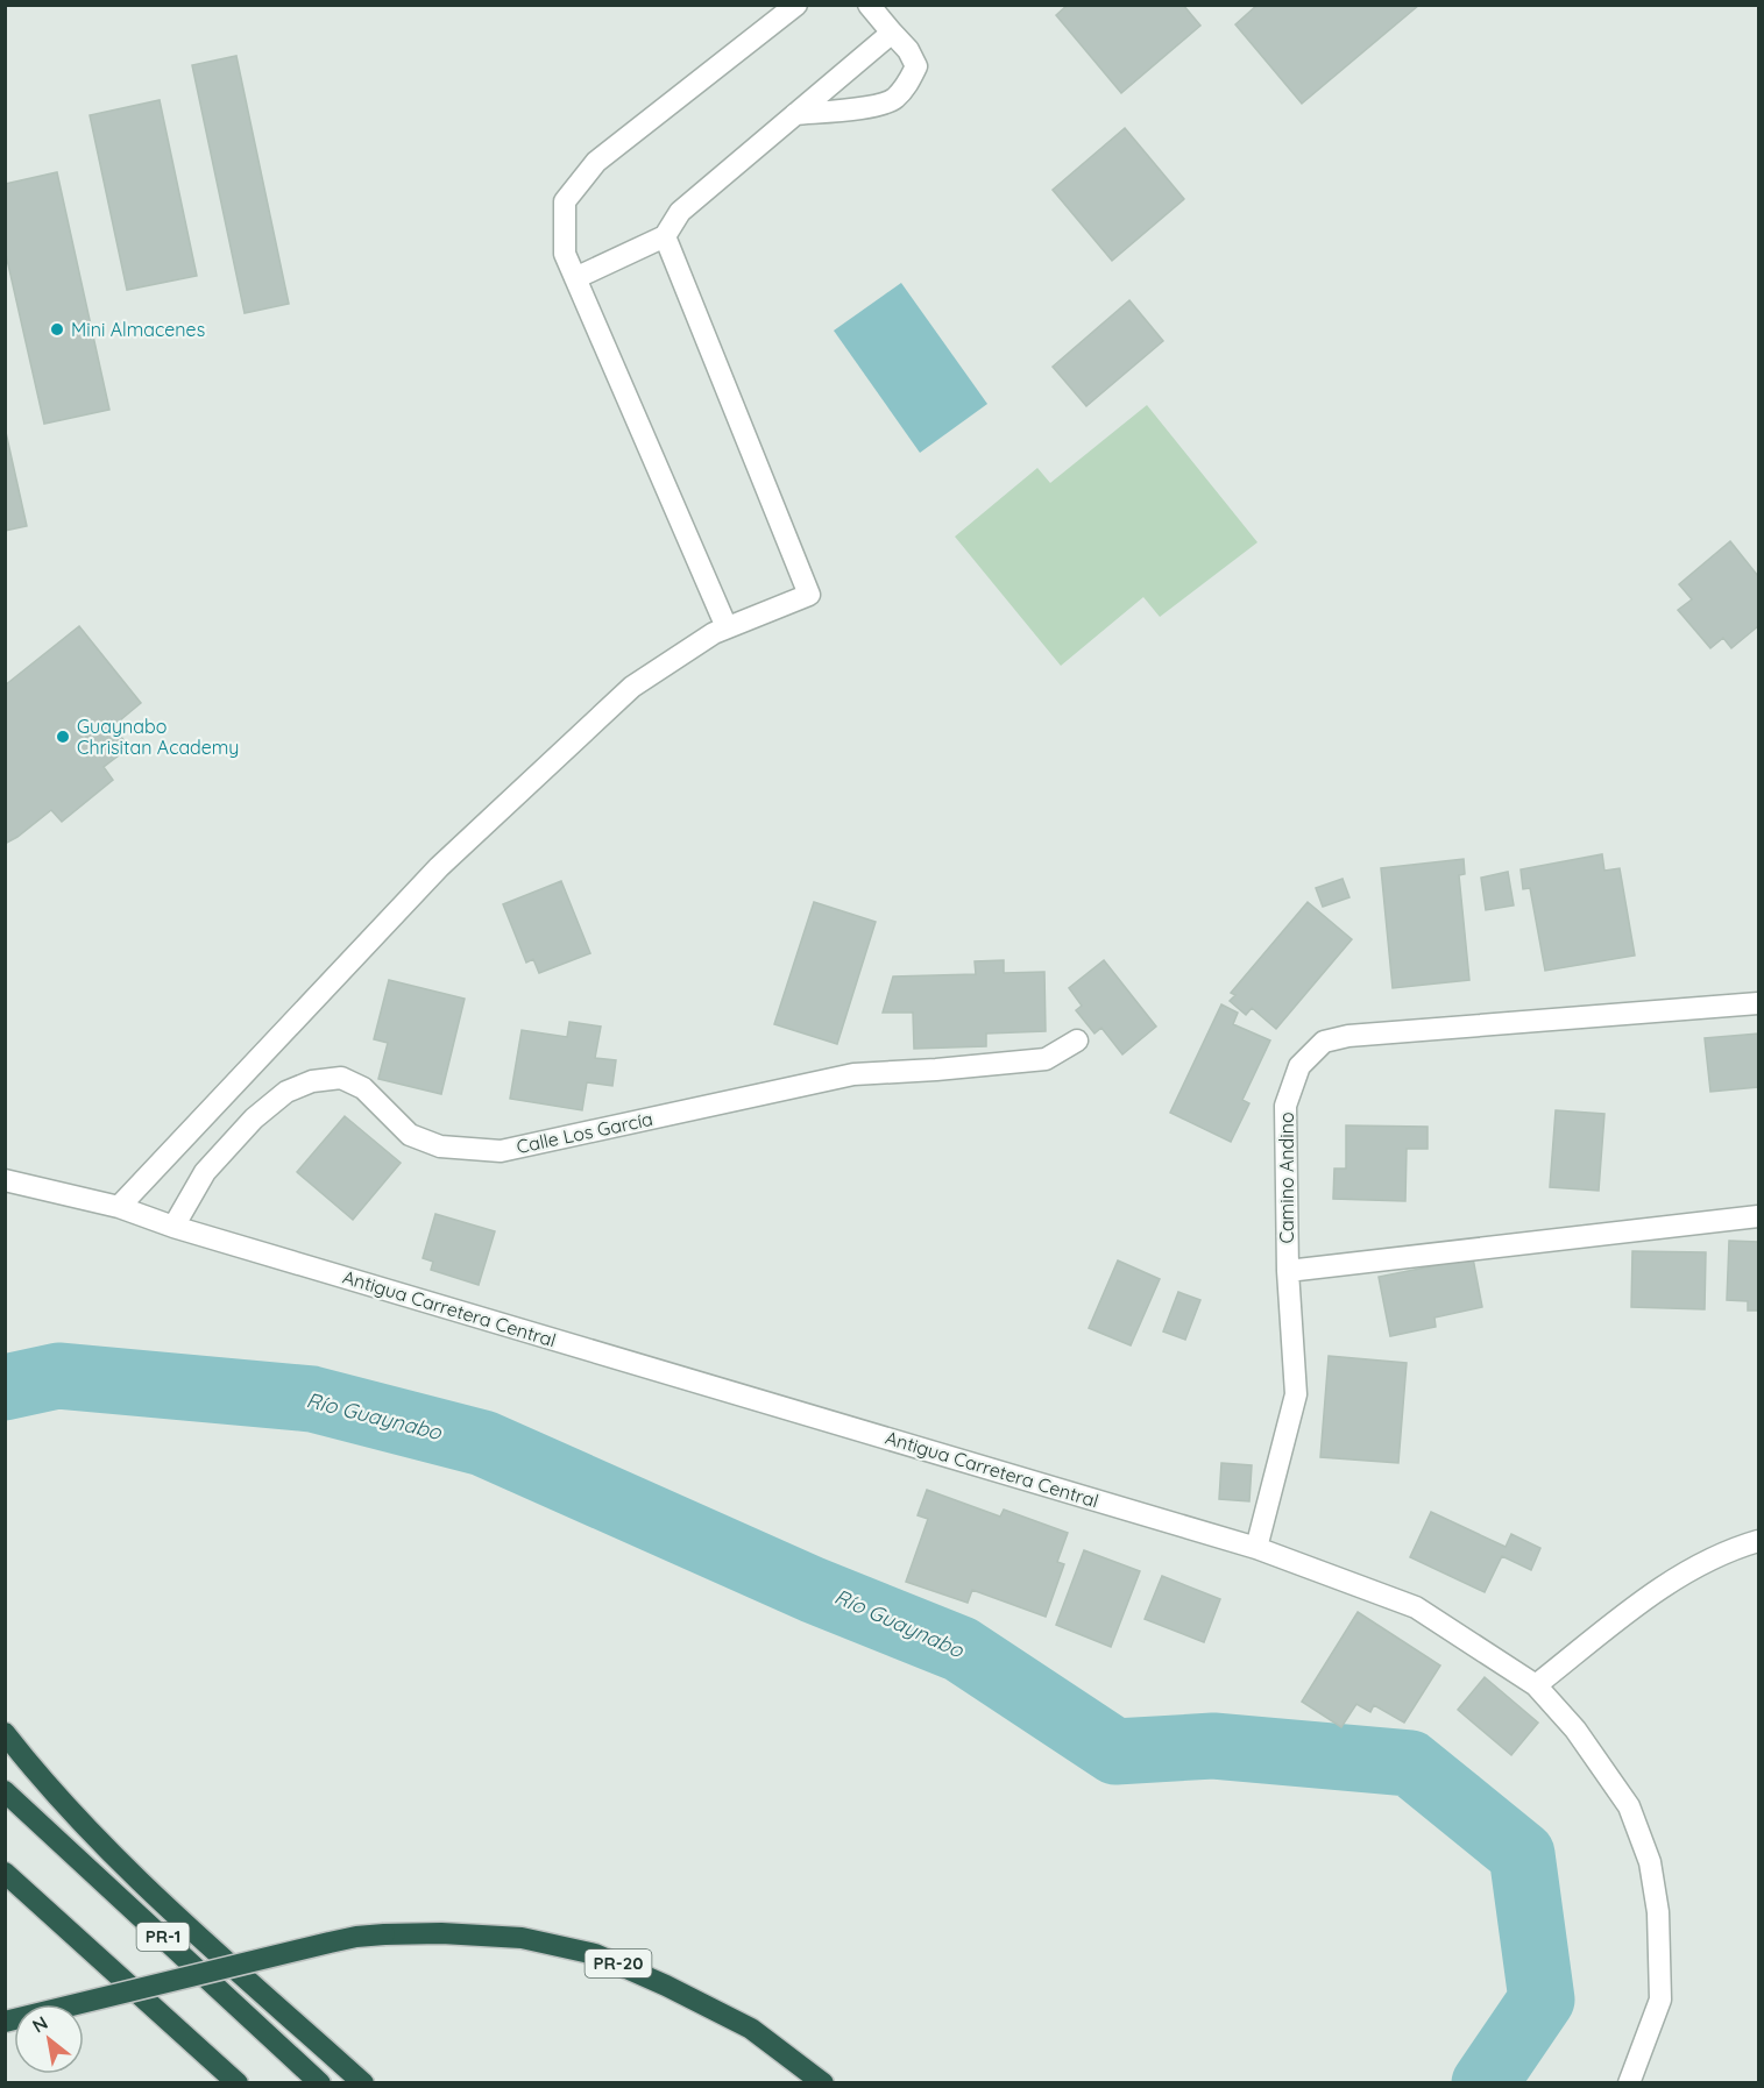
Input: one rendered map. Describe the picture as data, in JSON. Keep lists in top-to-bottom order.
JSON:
{
  "streets": {
    "highway": ["PR-1", "PR-20"],
    "street": ["Calle Los García", "Camino Andino", "Antigua Carretera Central"]
  },
  "crossings": [
    ["Calle Los García", "Antigua Carretera Central"],
    ["Camino Andino", "Antigua Carretera Central"]
  ],
  "water": ["Río Guaynabo"],
  "places": ["Mini Almacenes", "Guaynabo Chrisitan Academy"],
  "north": "top left"
}
